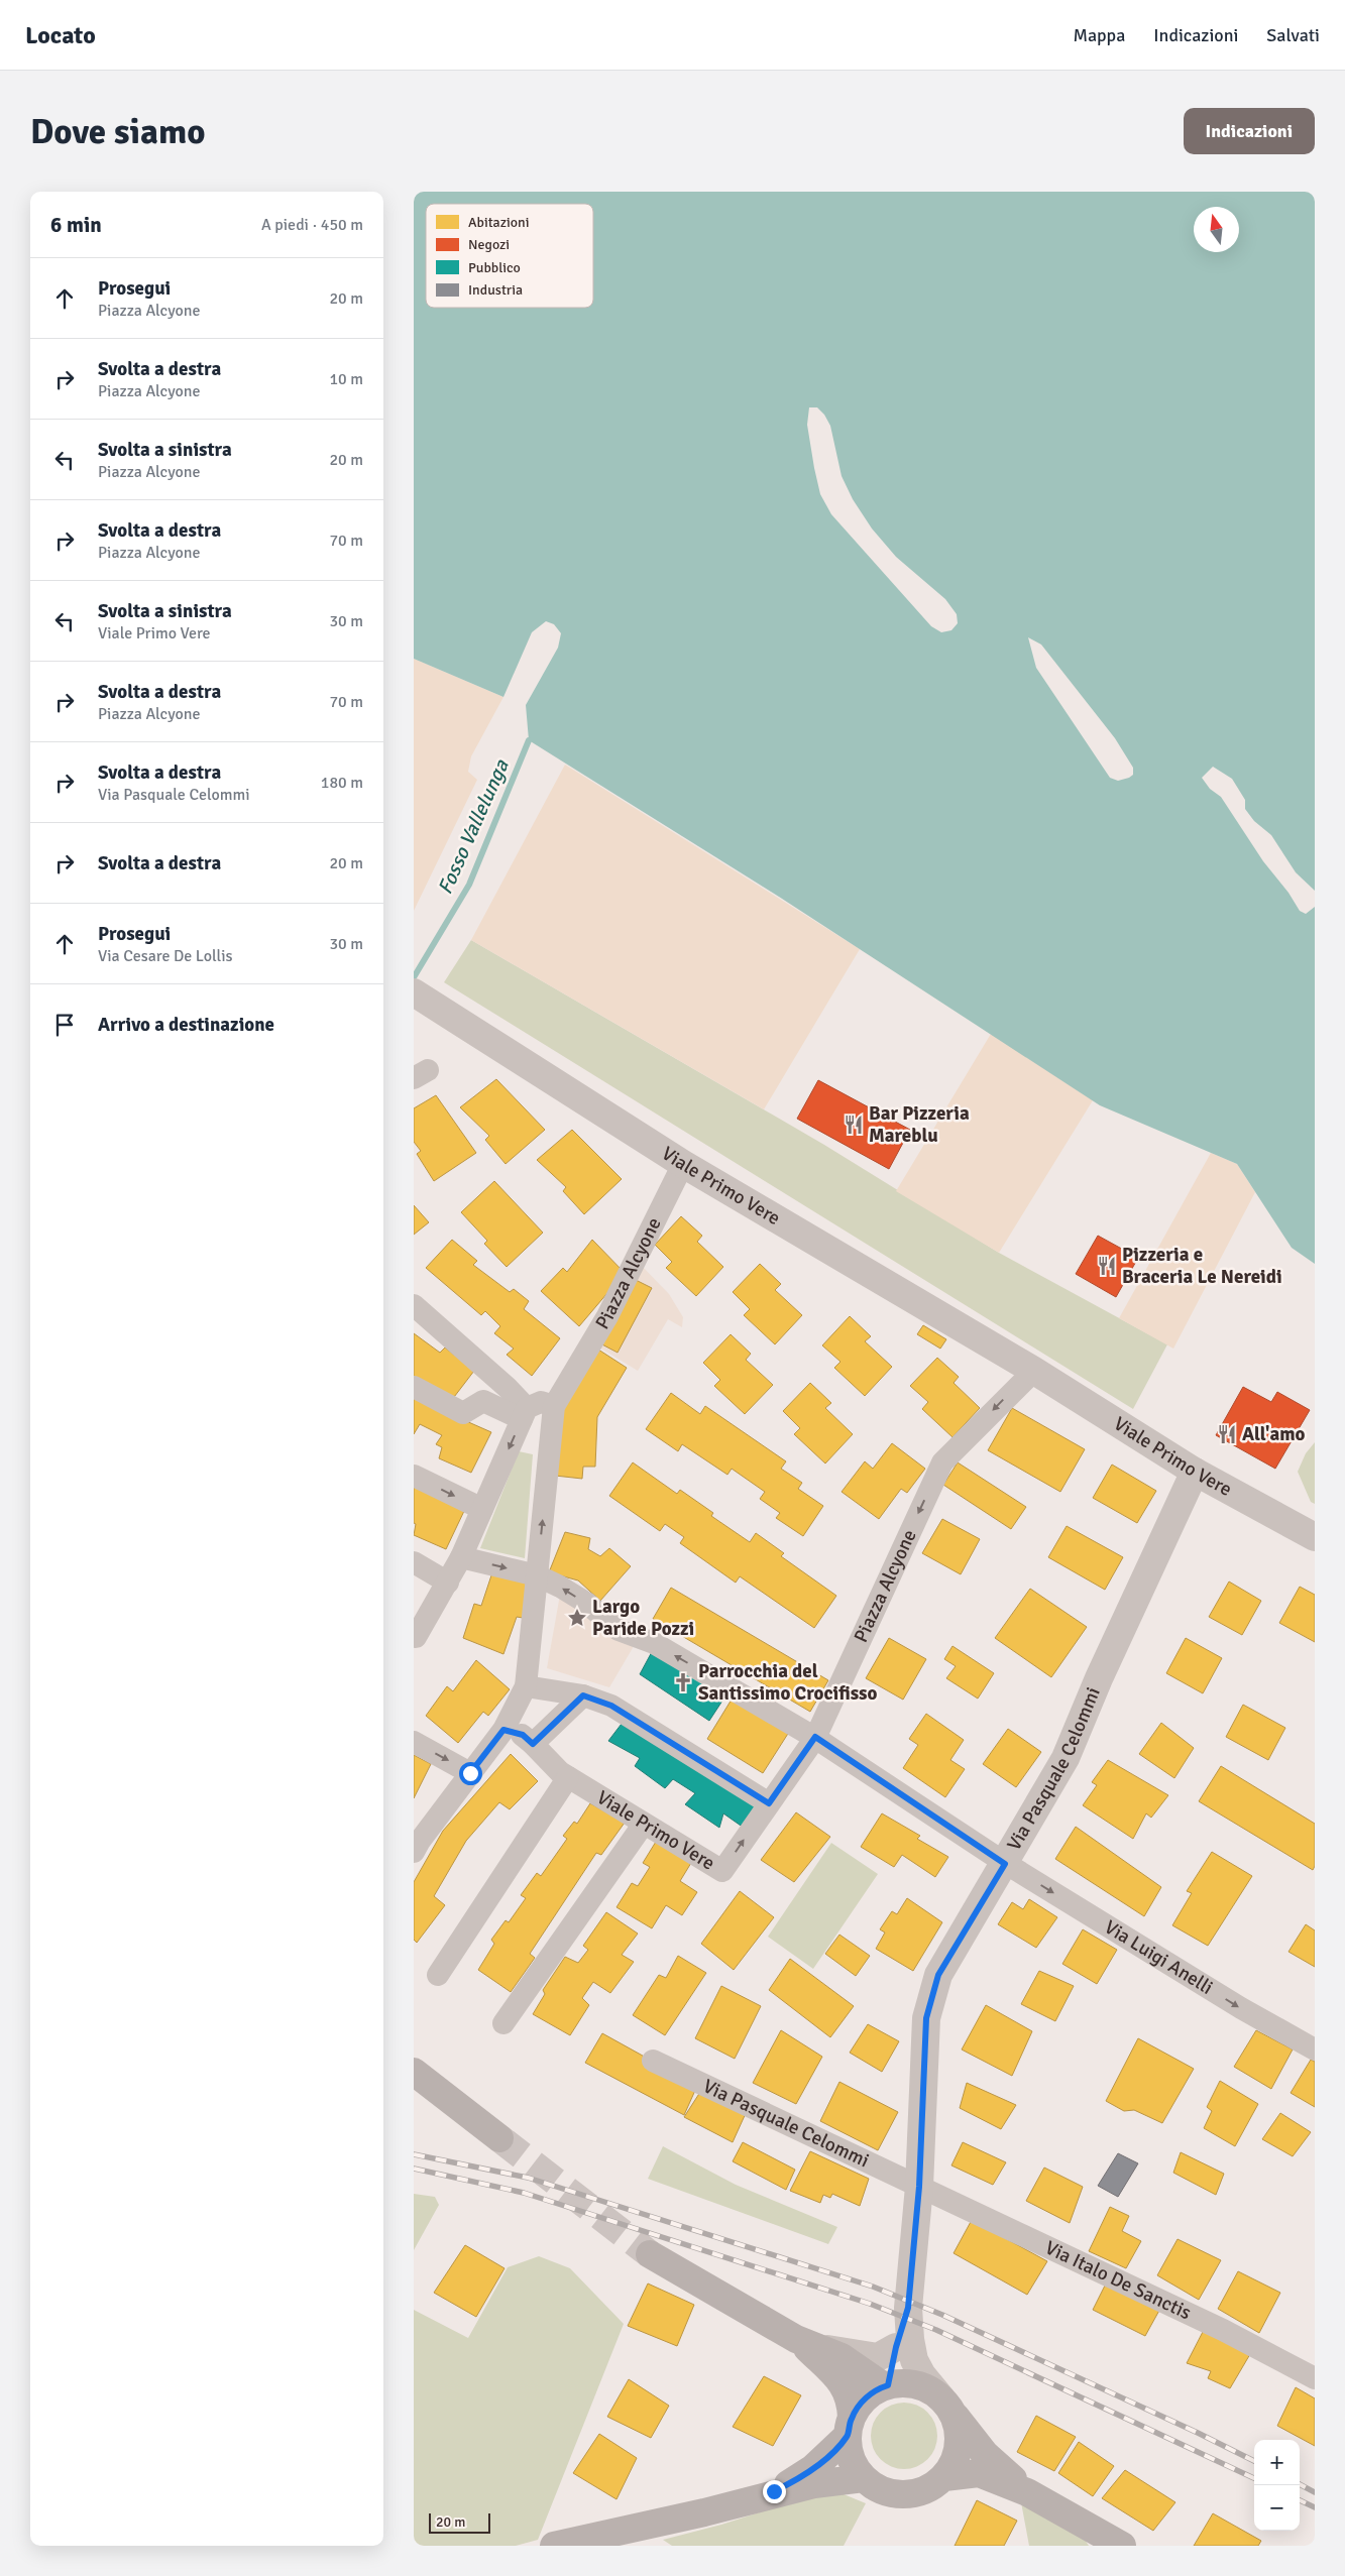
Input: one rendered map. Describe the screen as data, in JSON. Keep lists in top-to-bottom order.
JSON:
{
  "streets": {
    "street": [
      "Viale Primo Vere",
      "Piazza Alcyone",
      "Via Pasquale Celommi",
      "Via Luigi Anelli",
      "Via Italo De Sanctis"
    ]
  },
  "crossings": [
    ["Viale Primo Vere", "Piazza Alcyone"],
    ["Viale Primo Vere", "Via Pasquale Celommi"],
    ["Via Pasquale Celommi", "Via Luigi Anelli"],
    ["Via Pasquale Celommi", "Via Italo De Sanctis"]
  ],
  "one_way": ["Via Luigi Anelli"],
  "water": ["Fosso Vallelunga"],
  "places": {
    "restaurant": ["Bar Pizzeria Mareblu", "Pizzeria e Braceria Le Nereidi", "All'amo"],
    "place": ["Largo Paride Pozzi"],
    "church": ["Parrocchia del Santissimo Crocifisso"]
  },
  "legend": [
    "Abitazioni",
    "Negozi",
    "Pubblico",
    "Industria"
  ],
  "scale_bar": "20 m",
  "north": "top",
  "page": {
    "header": "Locato",
    "nav": ["Mappa", "Indicazioni", "Salvati"],
    "buttons": "Indicazioni",
    "title": "Dove siamo",
    "heading": ["6 min", "A piedi · 450 m"],
    "list": [
      ["Prosegui", "Piazza Alcyone", "20 m"],
      ["Svolta a destra", "Piazza Alcyone", "10 m"],
      ["Svolta a sinistra", "Piazza Alcyone", "20 m"],
      ["Svolta a destra", "Piazza Alcyone", "70 m"],
      ["Svolta a sinistra", "Viale Primo Vere", "30 m"],
      ["Svolta a destra", "Piazza Alcyone", "70 m"],
      ["Svolta a destra", "Via Pasquale Celommi", "180 m"],
      ["Svolta a destra", "20 m"],
      ["Prosegui", "Via Cesare De Lollis", "30 m"],
      "Arrivo a destinazione"
    ],
    "map_buttons": ["+", "−"],
    "scale": "20 m"
  }
}
